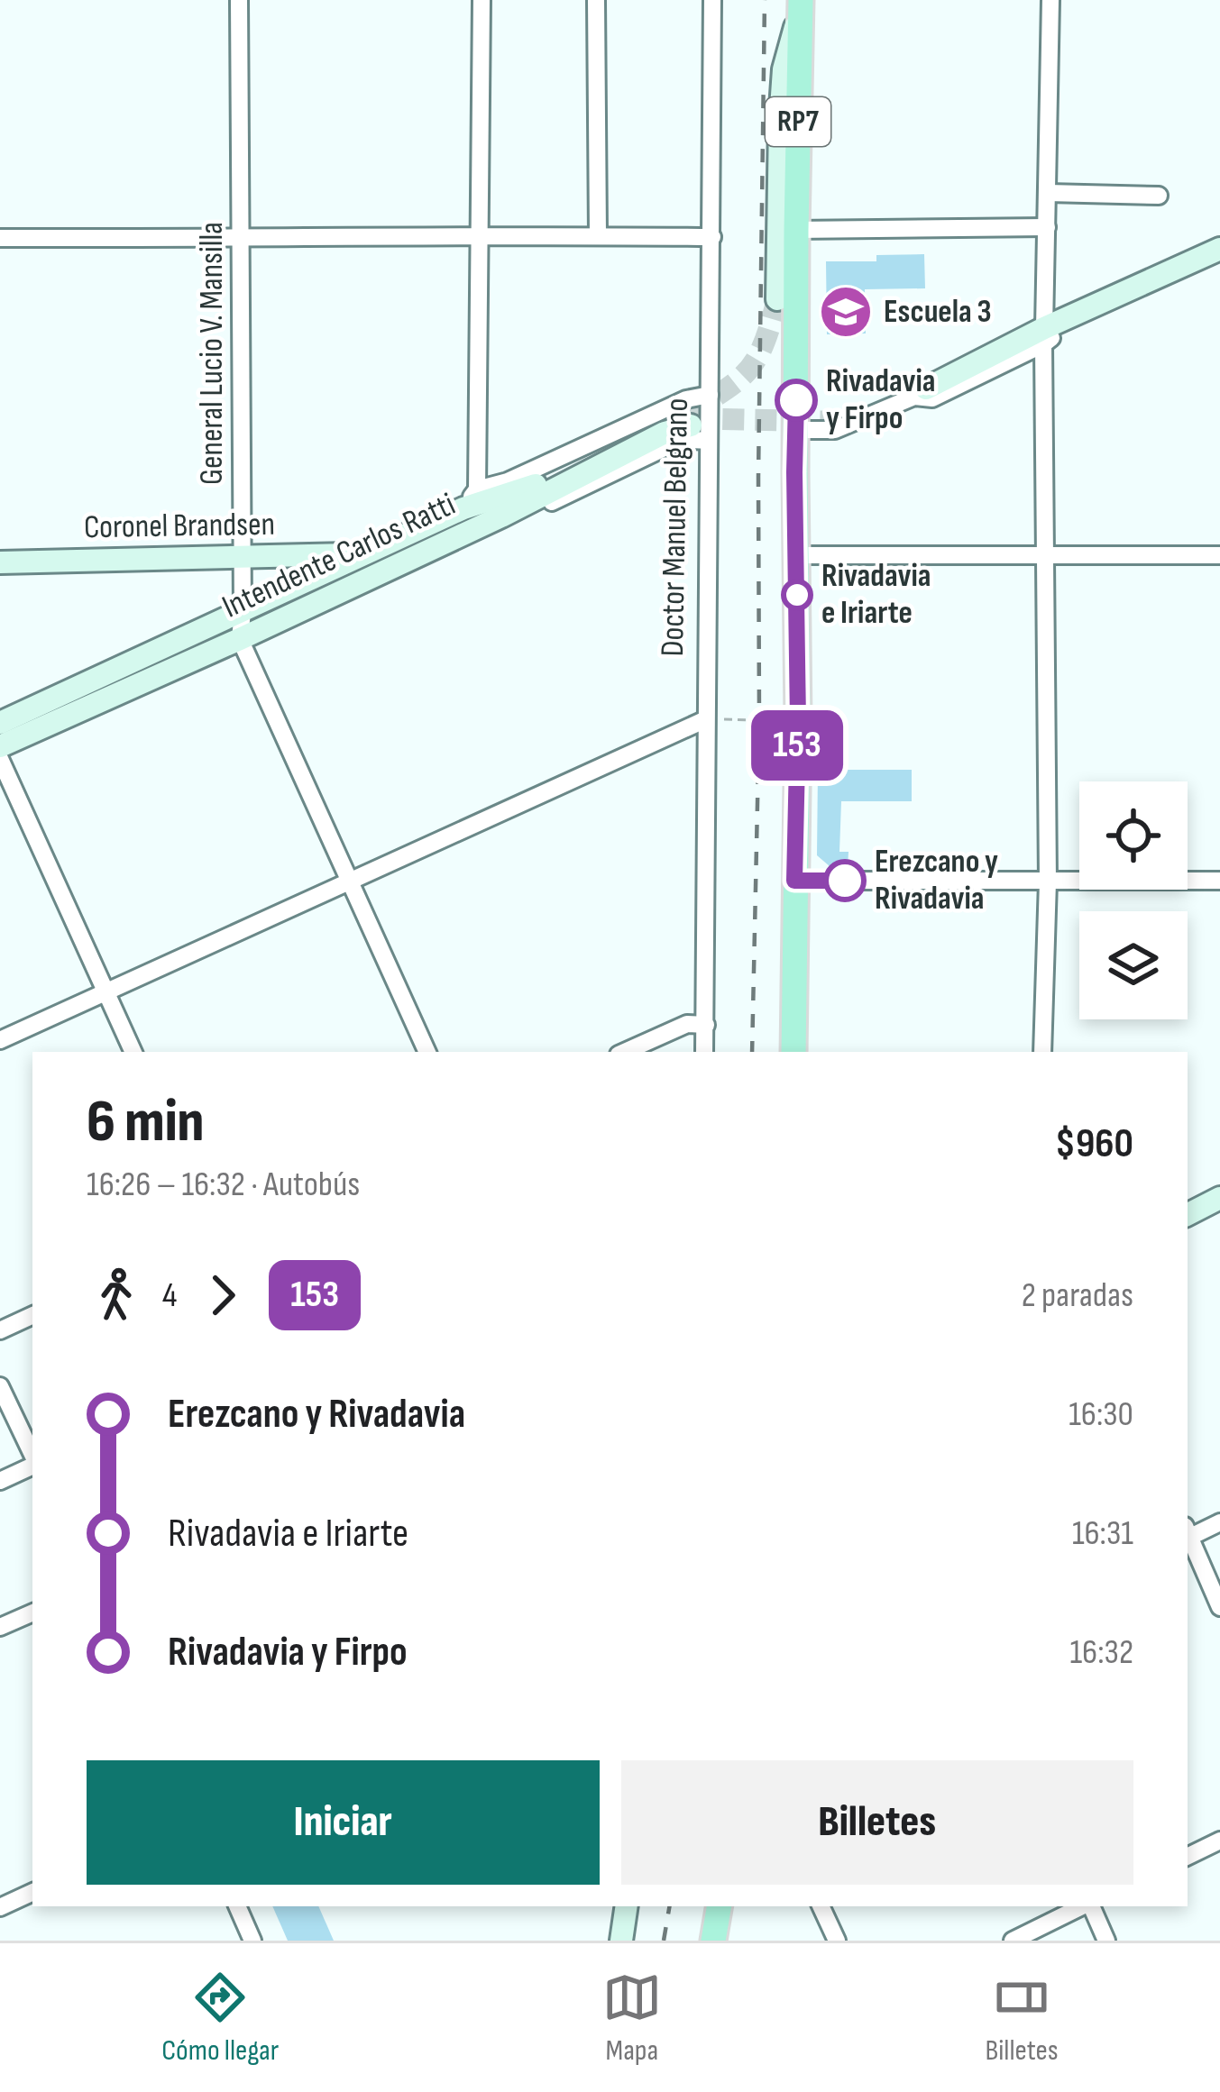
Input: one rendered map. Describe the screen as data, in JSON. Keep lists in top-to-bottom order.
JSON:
{
  "streets": {
    "main road": ["RP7", "Coronel Brandsen", "Intendente Carlos Ratti"],
    "street": ["General Lucio V. Mansilla", "Doctor Manuel Belgrano"]
  },
  "crossings": [
    ["General Lucio V. Mansilla", "Coronel Brandsen"],
    ["General Lucio V. Mansilla", "Intendente Carlos Ratti"],
    ["Coronel Brandsen", "Intendente Carlos Ratti"],
    ["Doctor Manuel Belgrano", "Intendente Carlos Ratti"]
  ],
  "places": {
    "school or university": ["Escuela 3"],
    "other": ["Rivadavia y Firpo", "Rivadavia e Iriarte", "Erezcano y Rivadavia"]
  },
  "lines": ["bus line 153"],
  "page": {
    "on_map": "153",
    "heading": ["6 min", "16:26 – 16:32 · Autobús", "$960"],
    "legs": ["4", "153", "2 paradas"],
    "list": [
      {
        "name": "Erezcano y Rivadavia",
        "value": "16:30"
      },
      {
        "name": "Rivadavia e Iriarte",
        "value": "16:31"
      },
      {
        "name": "Rivadavia y Firpo",
        "value": "16:32"
      }
    ],
    "buttons": ["Iniciar", "Billetes"],
    "tabs": ["Cómo llegar", "Mapa", "Billetes"]
  }
}
